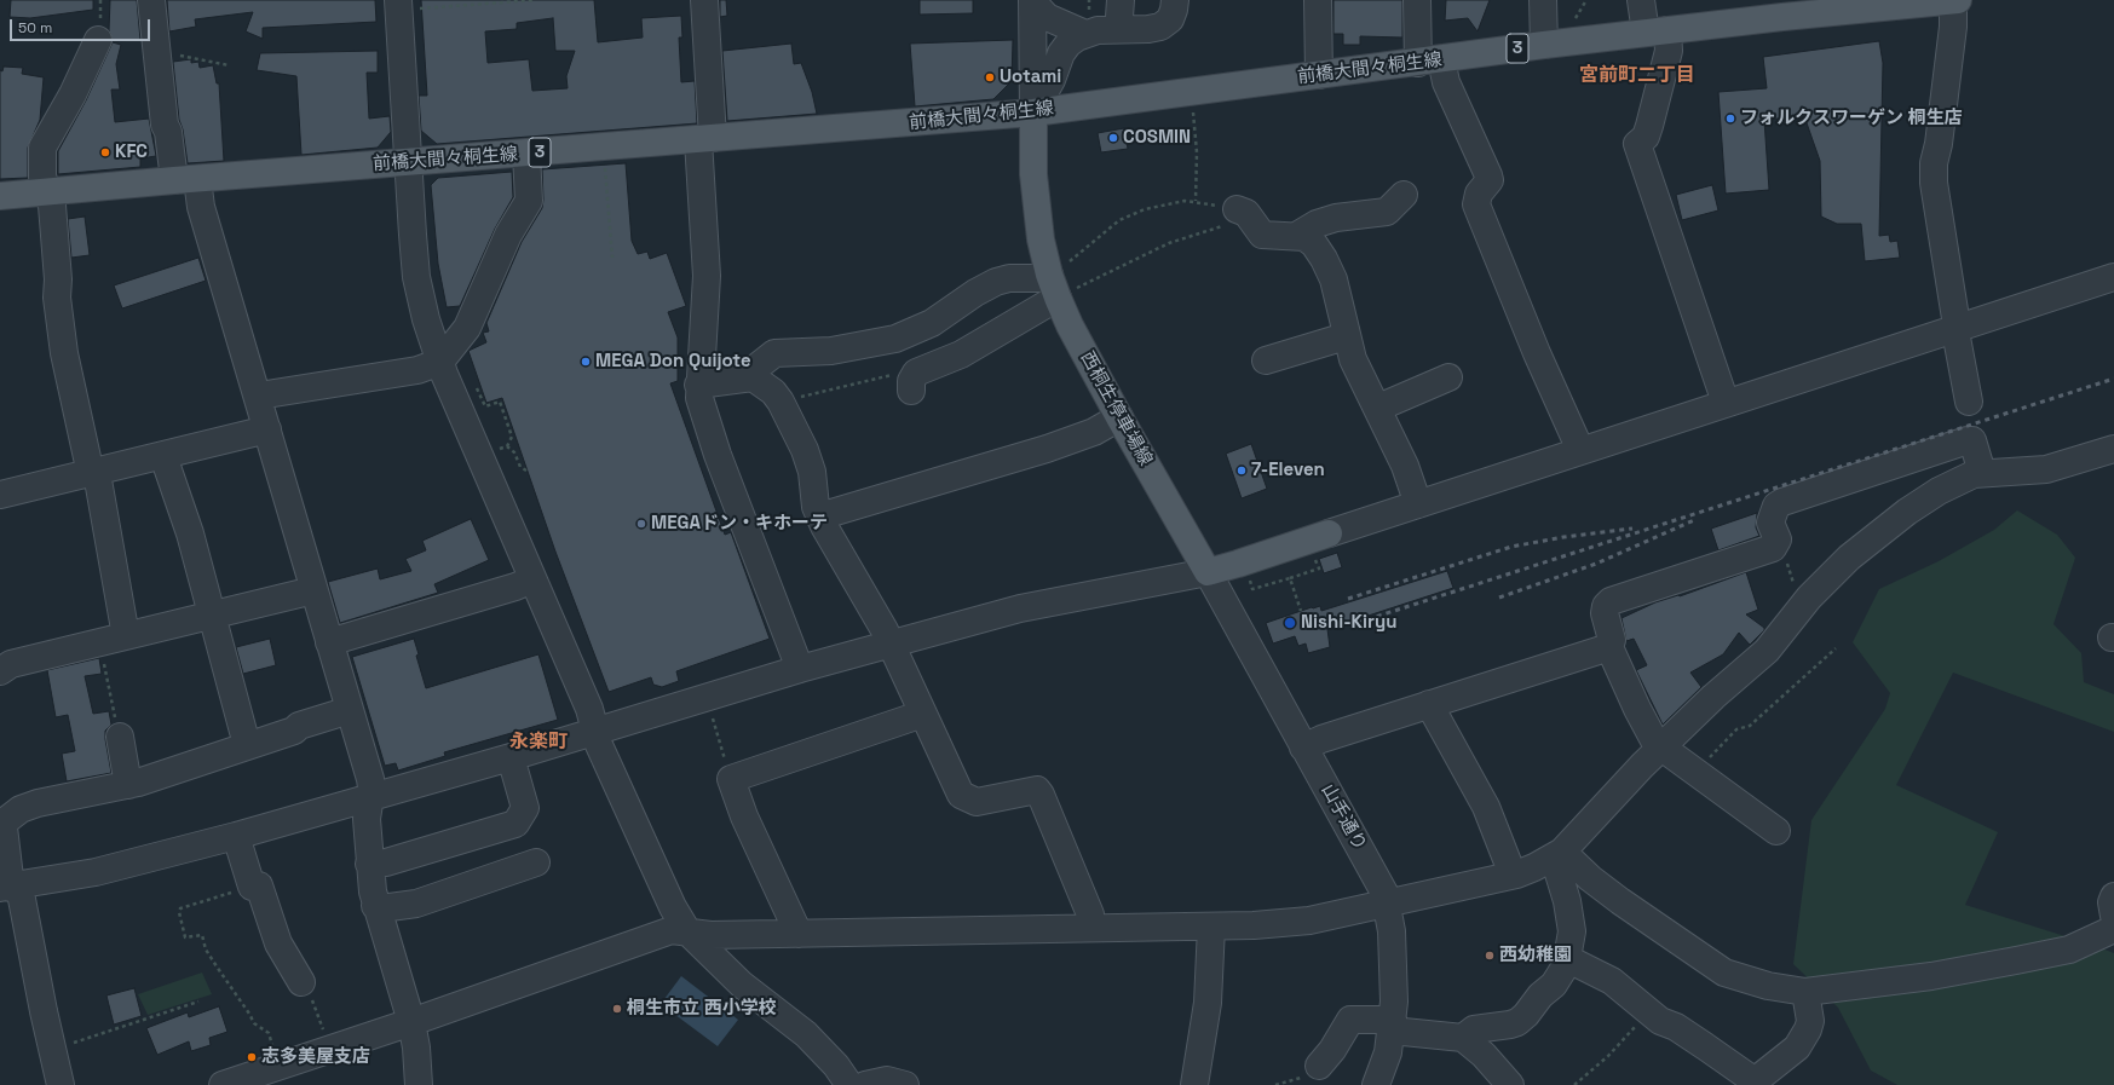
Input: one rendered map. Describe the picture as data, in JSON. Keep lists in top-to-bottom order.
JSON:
{
  "streets": {
    "main road": ["3", "前橋大間々桐生線", "西桐生停車場線"],
    "street": ["山手通り"]
  },
  "crossings": [
    ["前橋大間々桐生線", "西桐生停車場線"],
    ["西桐生停車場線", "山手通り"]
  ],
  "districts": ["宮前町二丁目", "永楽町"],
  "places": [
    "Uotami",
    "フォルクスワーゲン 桐生店",
    "COSMIN",
    "KFC",
    "MEGA Don Quijote",
    "7-Eleven",
    "MEGAドン・キホーテ",
    "Nishi-Kiryu",
    "西幼稚園",
    "桐生市立 西小学校",
    "志多美屋支店"
  ],
  "scale_bar": "50 m"
}
